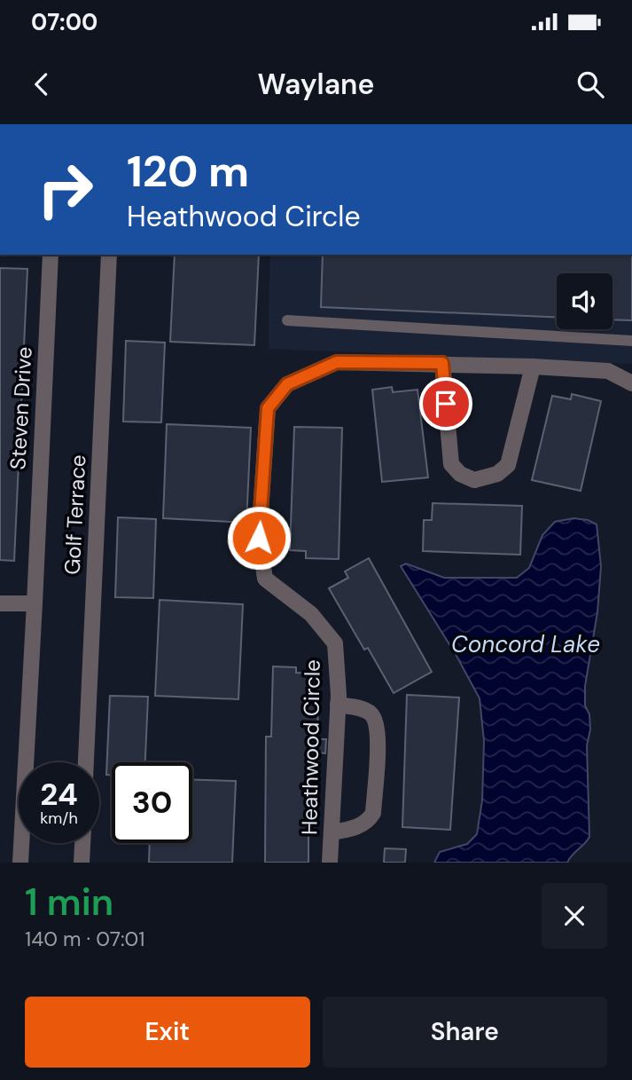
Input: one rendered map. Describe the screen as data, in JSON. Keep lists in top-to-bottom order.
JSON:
{
  "streets": {
    "street": ["Steven Drive", "Golf Terrace", "Heathwood Circle"]
  },
  "water": ["Concord Lake"],
  "page": {
    "status": "07:00",
    "header": "Waylane",
    "turn": ["120 m", "Heathwood Circle"],
    "speed": "24 km/h",
    "limit": "30",
    "heading": ["1 min", "140 m · 07:01"],
    "buttons": ["Exit", "Share"]
  }
}
